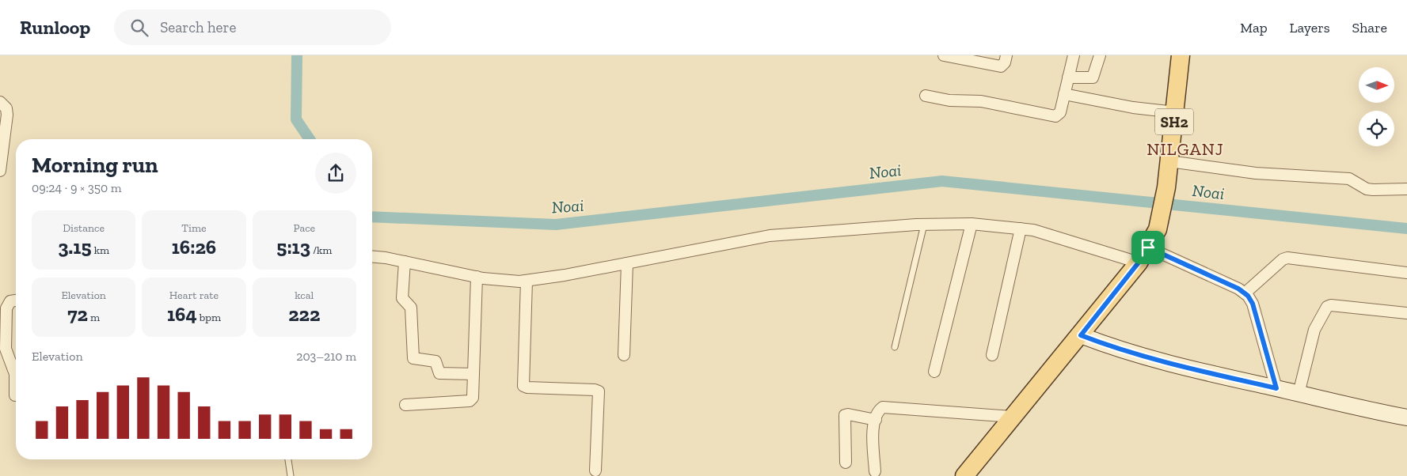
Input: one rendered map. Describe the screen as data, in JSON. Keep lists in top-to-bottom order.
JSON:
{
  "streets": {
    "main road": ["SH2"]
  },
  "districts": ["NILGANJ"],
  "water": ["Noai"],
  "north": "right",
  "page": {
    "header": "Runloop",
    "search": "Search here",
    "nav": ["Map", "Layers", "Share"],
    "heading": ["Morning run", "09:24 · 9 × 350 m"],
    "stats": [
      ["Distance", "3.15 km"],
      ["Time", "16:26"],
      ["Pace", "5:13 /km"],
      ["Elevation", "72 m"],
      ["Heart rate", "164 bpm"],
      ["kcal", "222"]
    ],
    "chart": ["Elevation", "203–210 m"]
  }
}
